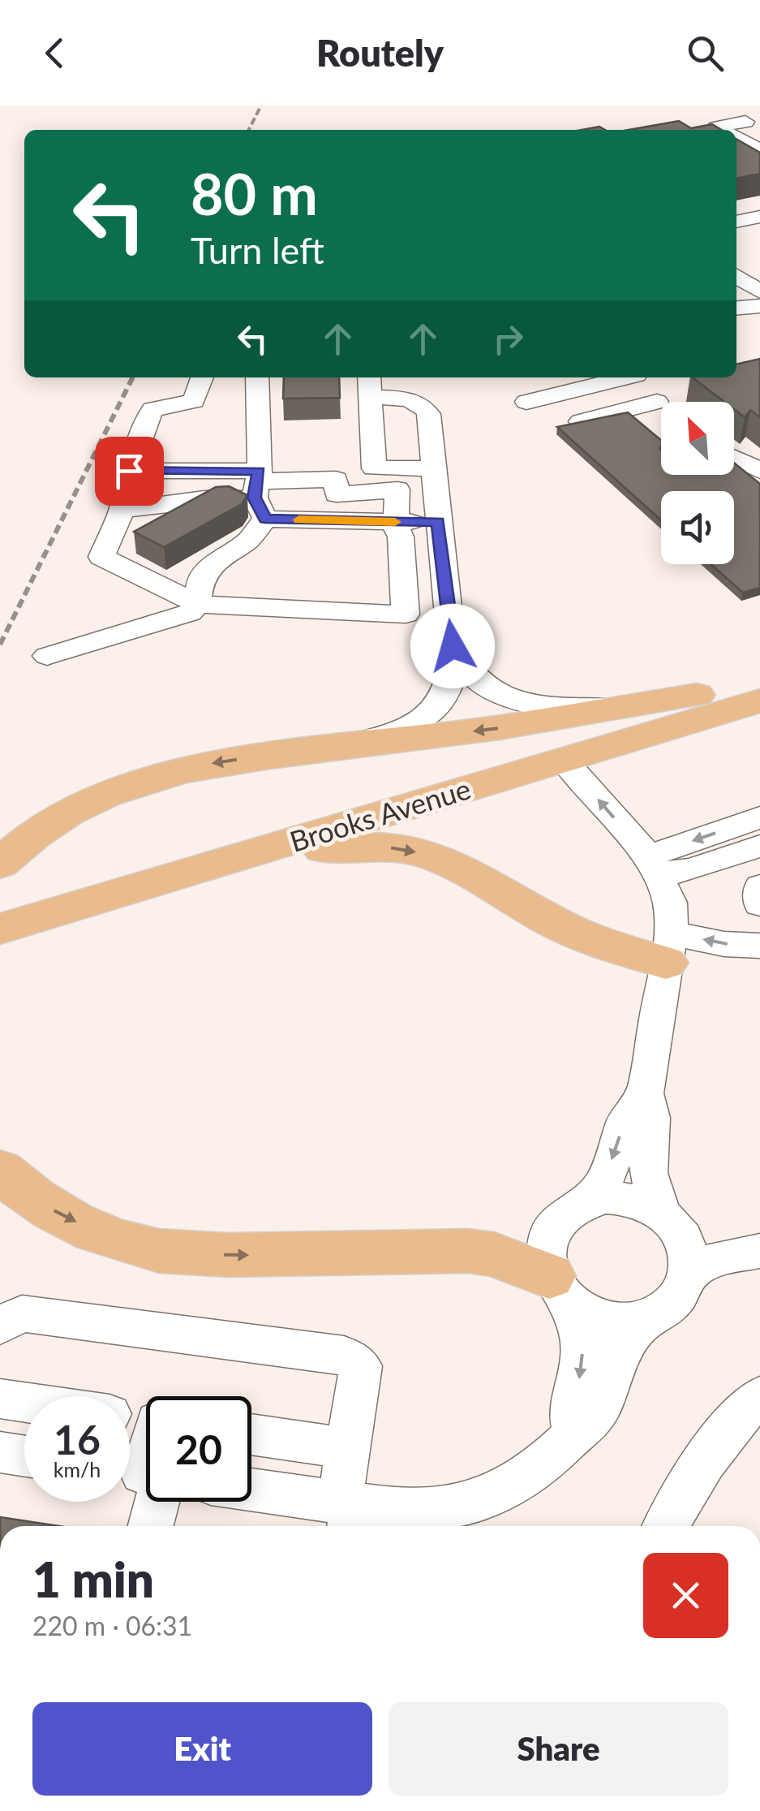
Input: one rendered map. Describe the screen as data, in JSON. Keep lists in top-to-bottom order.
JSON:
{
  "streets": {
    "main road": ["Brooks Avenue"]
  },
  "north": "top left",
  "page": {
    "header": "Routely",
    "turn": ["80 m", "Turn left"],
    "speed": "16 km/h",
    "limit": "20",
    "heading": ["1 min", "220 m · 06:31"],
    "buttons": ["Exit", "Share"]
  }
}
